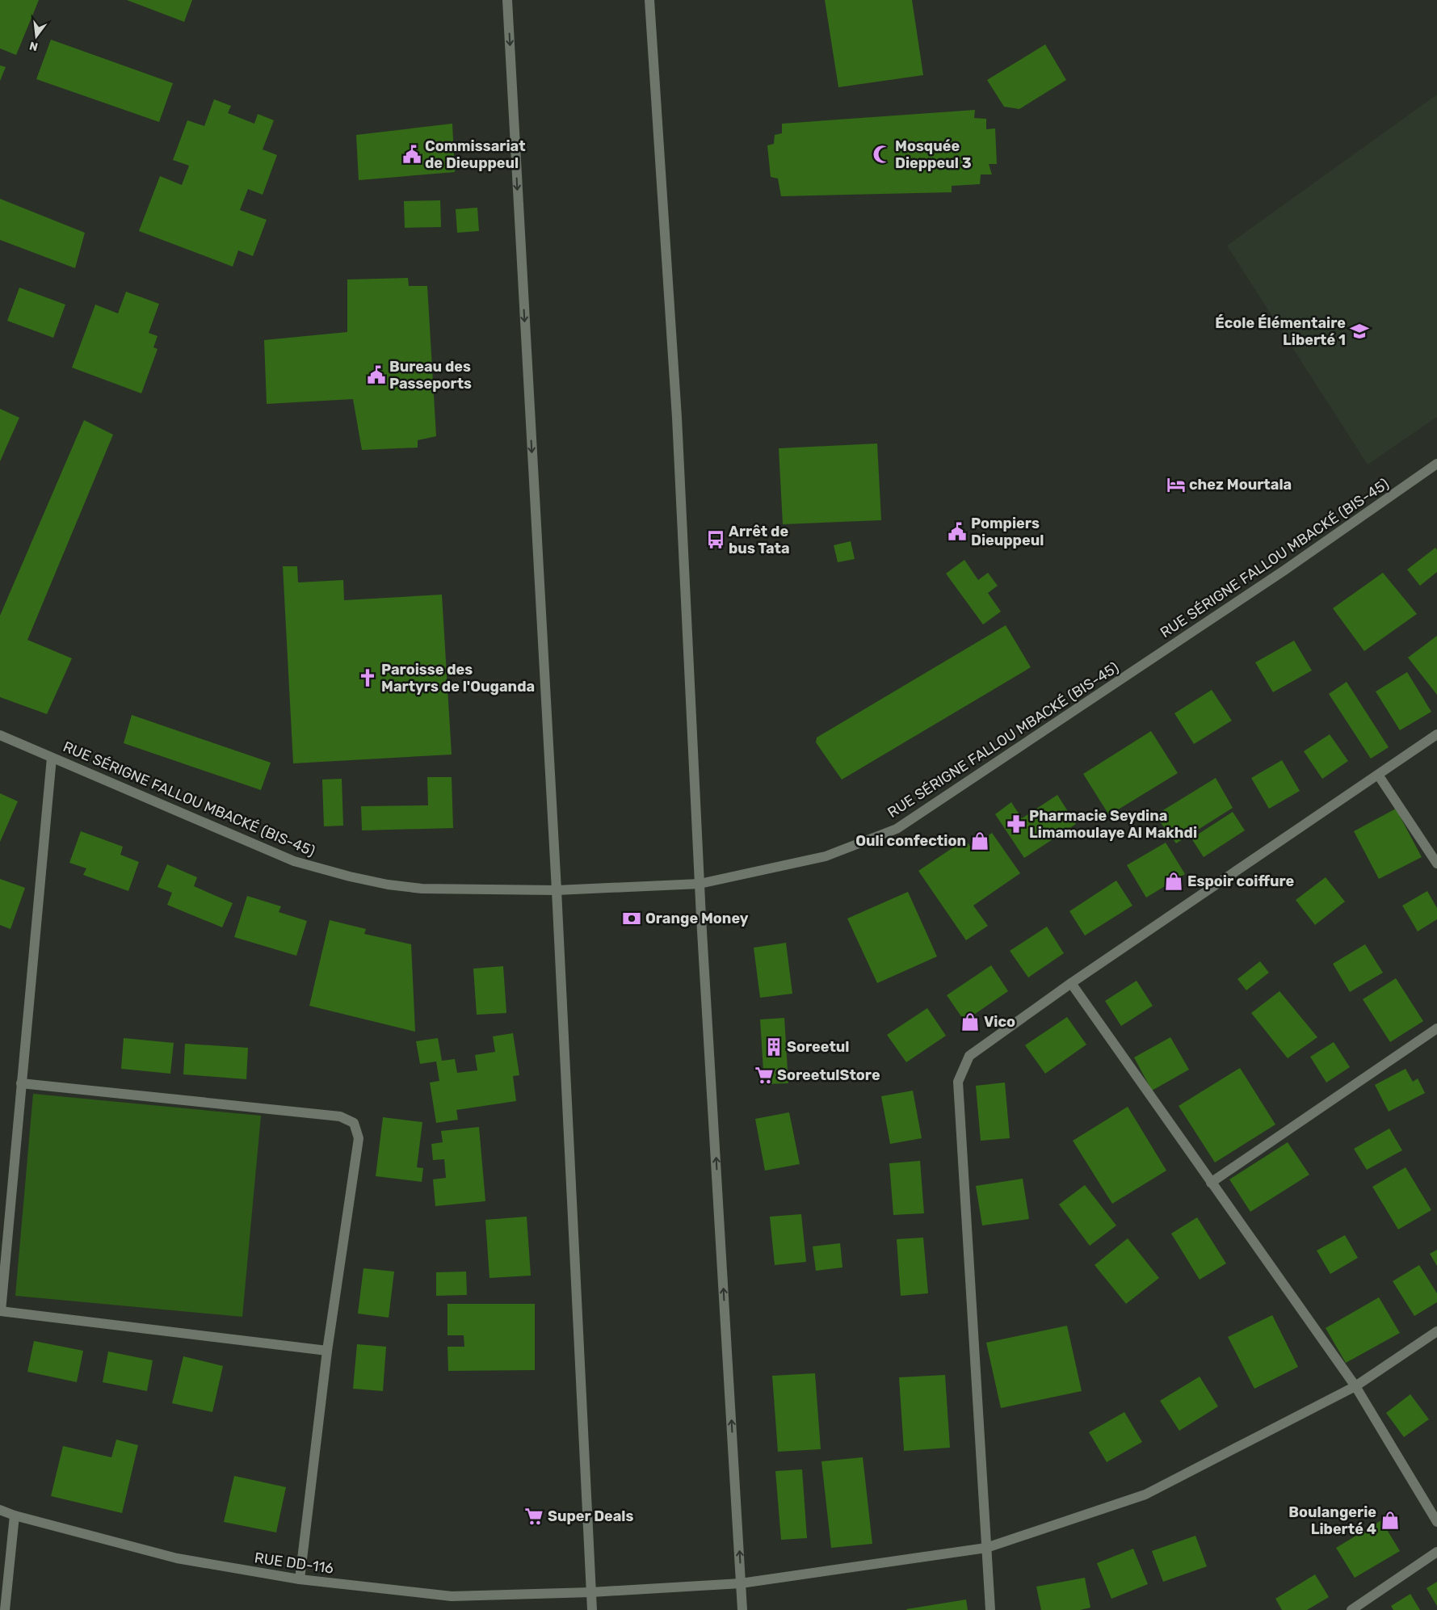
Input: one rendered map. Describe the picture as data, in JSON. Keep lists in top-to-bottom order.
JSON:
{
  "streets": {
    "street": ["RUE SÉRIGNE FALLOU MBACKÉ (BIS-45)", "RUE DD-116"]
  },
  "places": {
    "public building": ["Commissariat de Dieuppeul", "Bureau des Passeports", "Pompiers Dieuppeul"],
    "mosque": ["Mosquée Dieppeul 3"],
    "school or university": ["École Élémentaire Liberté 1"],
    "hotel": ["chez Mourtala"],
    "bus stop": ["Arrêt de bus Tata"],
    "church": ["Paroisse des Martyrs de l'Ouganda"],
    "pharmacy": ["Pharmacie Seydina Limamoulaye Al Makhdi"],
    "shop": [
      "Ouli confection",
      "Espoir coiffure",
      "Vico",
      "Boulangerie Liberté 4"
    ],
    "bank": ["Orange Money"],
    "building": ["Soreetul"],
    "supermarket": ["SoreetulStore", "Super Deals"]
  },
  "north": "bottom"
}
